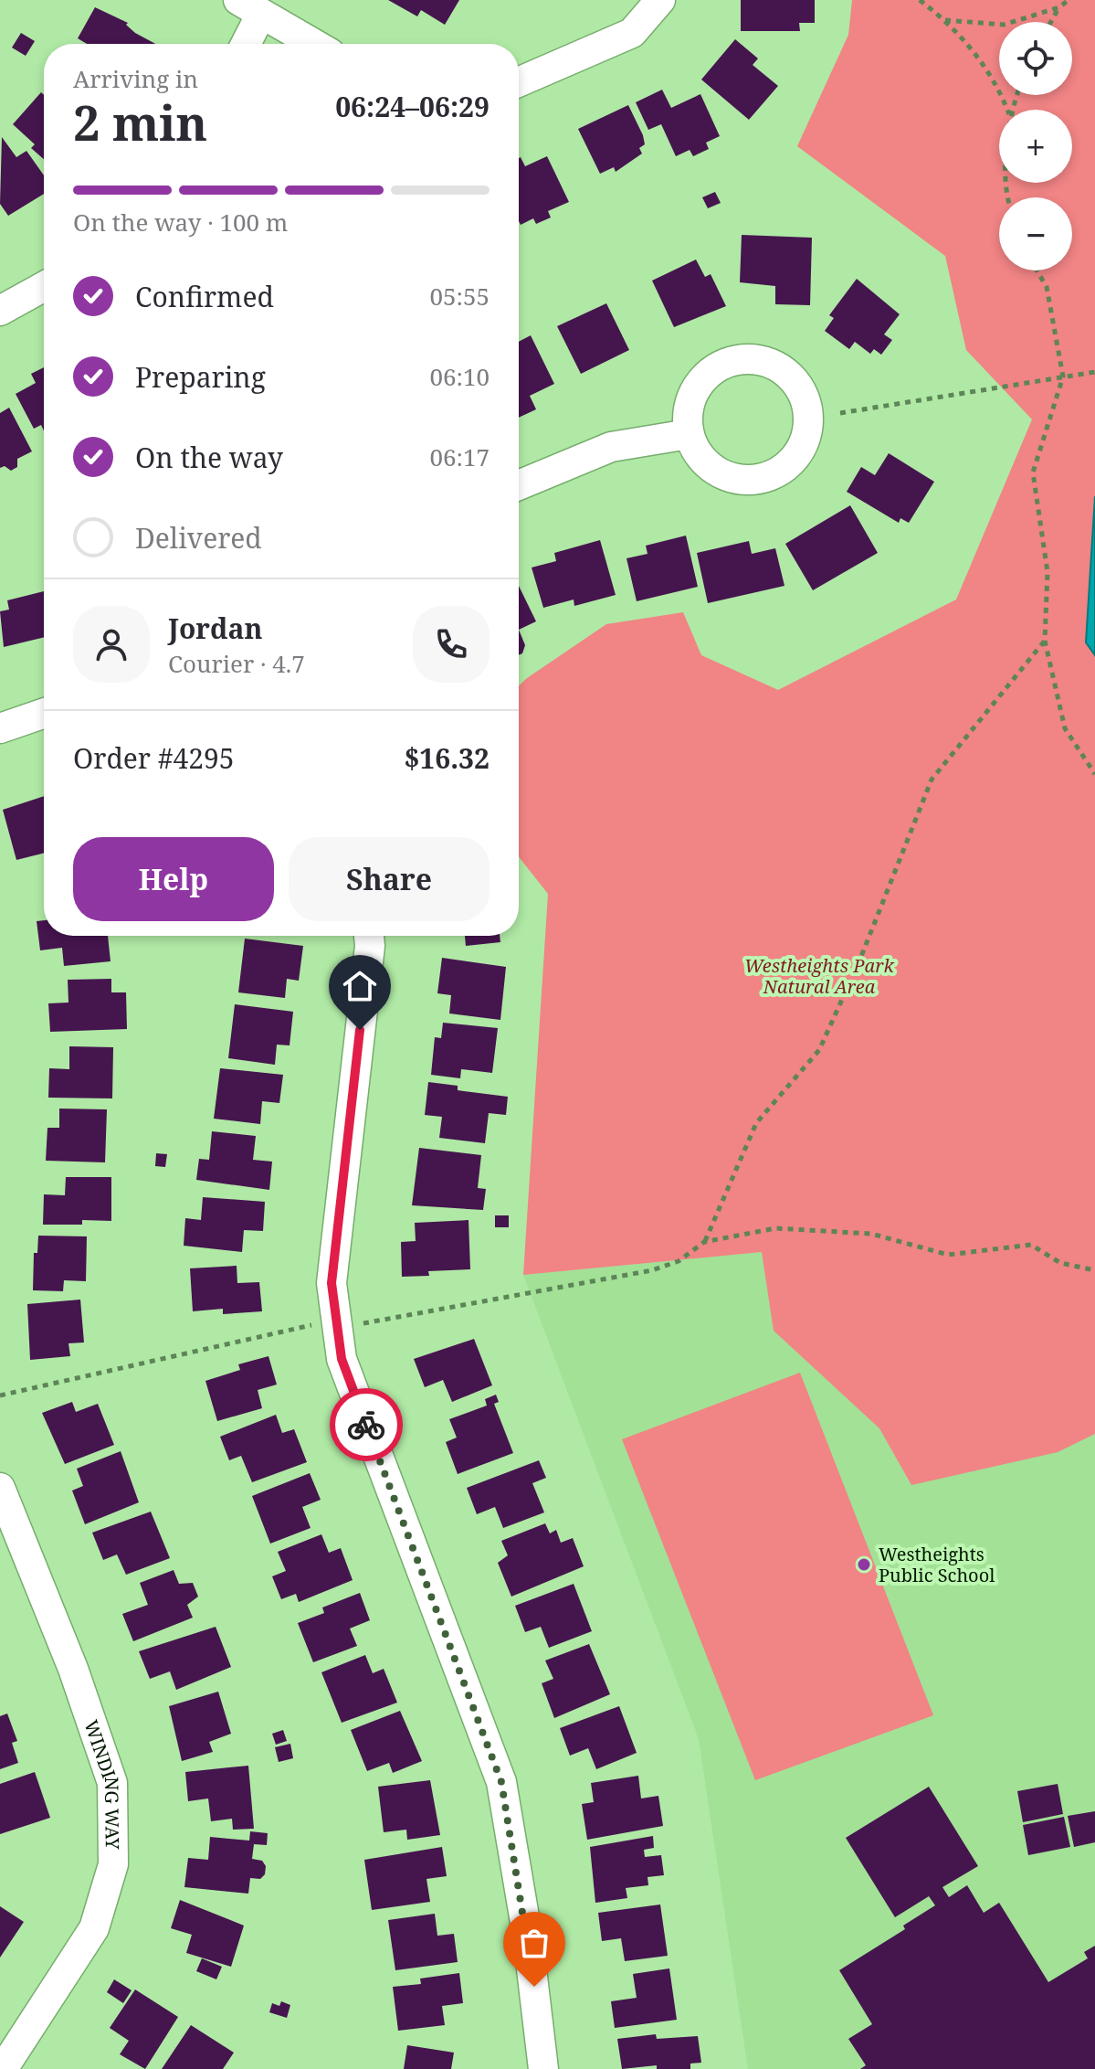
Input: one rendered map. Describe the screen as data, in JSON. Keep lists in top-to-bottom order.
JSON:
{
  "streets": {
    "street": ["WINDING WAY"]
  },
  "parks": ["Westheights Park Natural Area"],
  "places": ["Westheights Public School"],
  "page": {
    "map_buttons": ["+", "−"],
    "heading": ["2 min", "Arriving in", "06:24–06:29"],
    "panel": [
      "Jordan",
      "Courier · 4.7",
      "Order #4295",
      "$16.32"
    ],
    "bar": "On the way · 100 m",
    "list": [
      ["Confirmed", "05:55"],
      ["Preparing", "06:10"],
      ["On the way", "06:17"],
      "Delivered"
    ],
    "buttons": ["Help", "Share"]
  }
}
